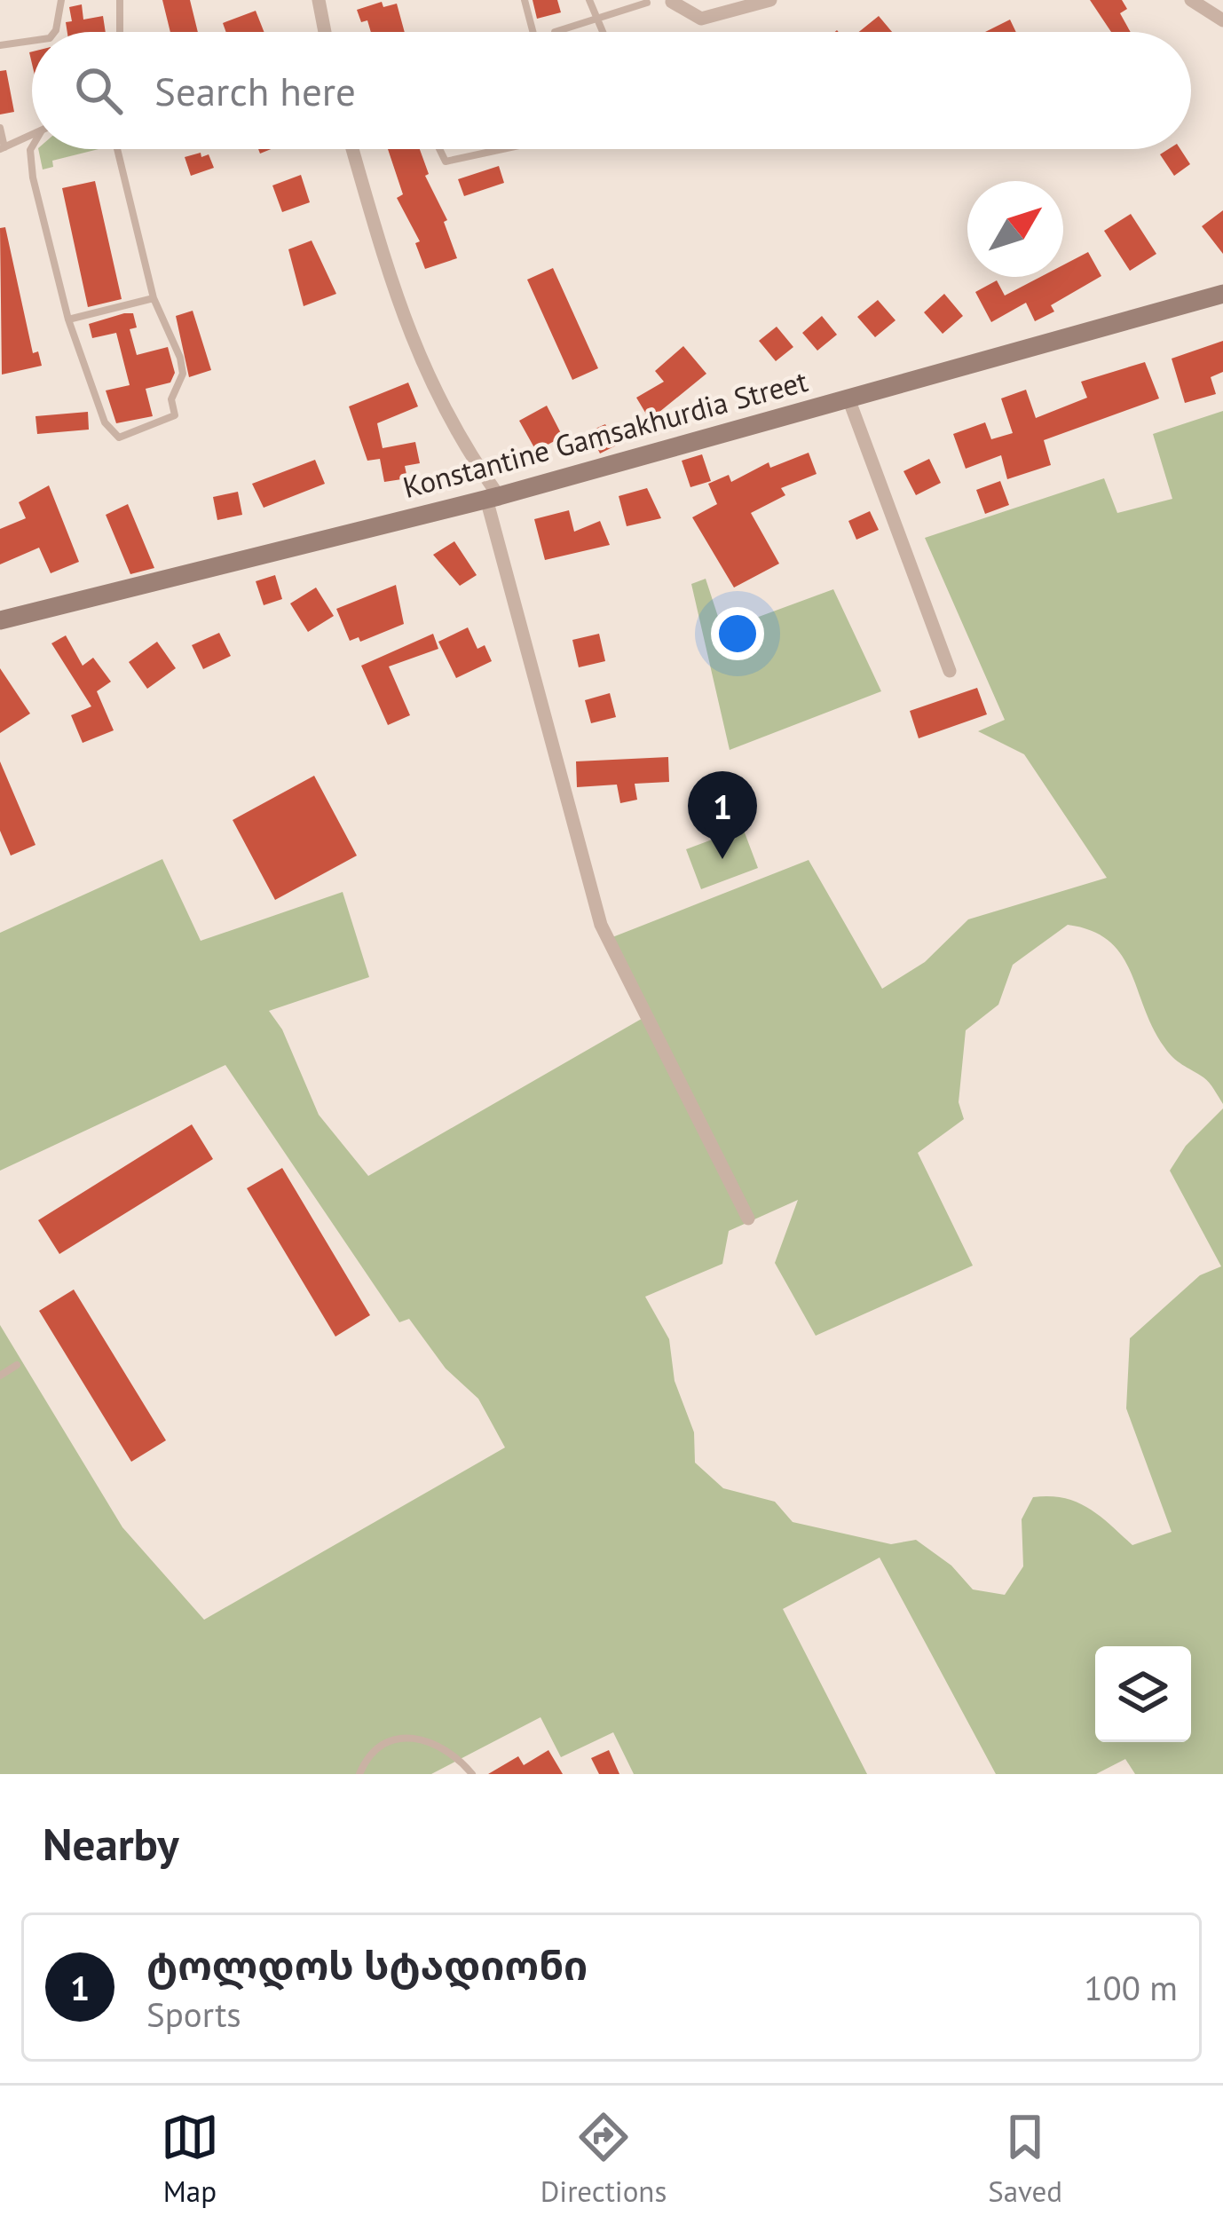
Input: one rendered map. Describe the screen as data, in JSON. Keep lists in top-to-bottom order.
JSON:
{
  "streets": {
    "street": ["Konstantine Gamsakhurdia Street"]
  },
  "north": "top right",
  "page": {
    "search": "Search here",
    "pins": "1",
    "heading": "Nearby",
    "list": [
      {
        "mark": "1",
        "name": "ტოლდოს სტადიონი",
        "note": "Sports",
        "value": "100 m"
      }
    ],
    "nav": ["Map", "Directions", "Saved"]
  }
}
